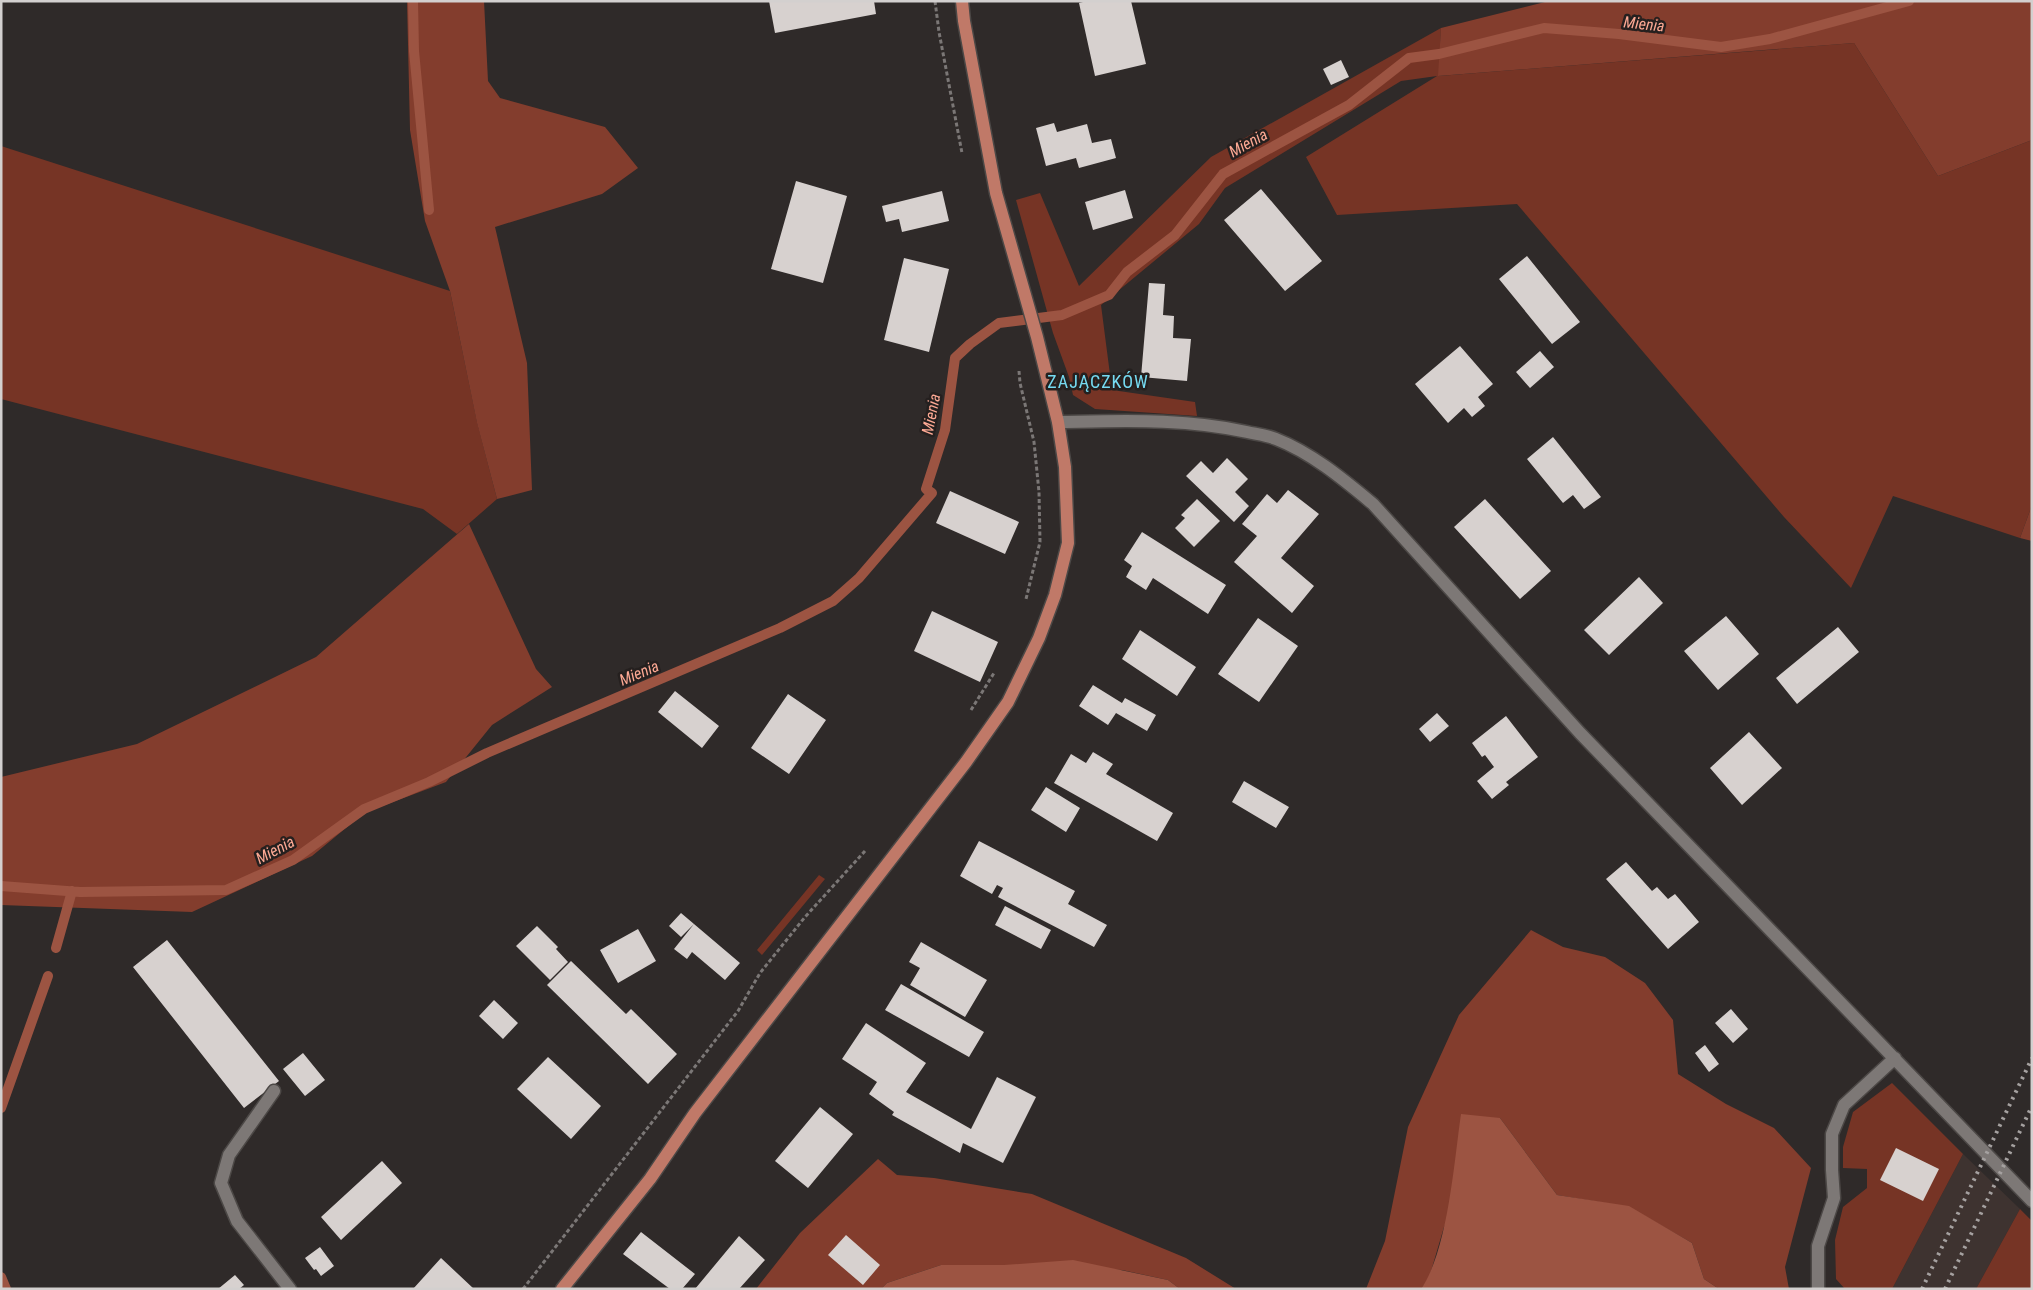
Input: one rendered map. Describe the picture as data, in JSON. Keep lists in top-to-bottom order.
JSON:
{
  "districts": ["ZAJĄCZKÓW"],
  "water": ["Mienia"]
}
